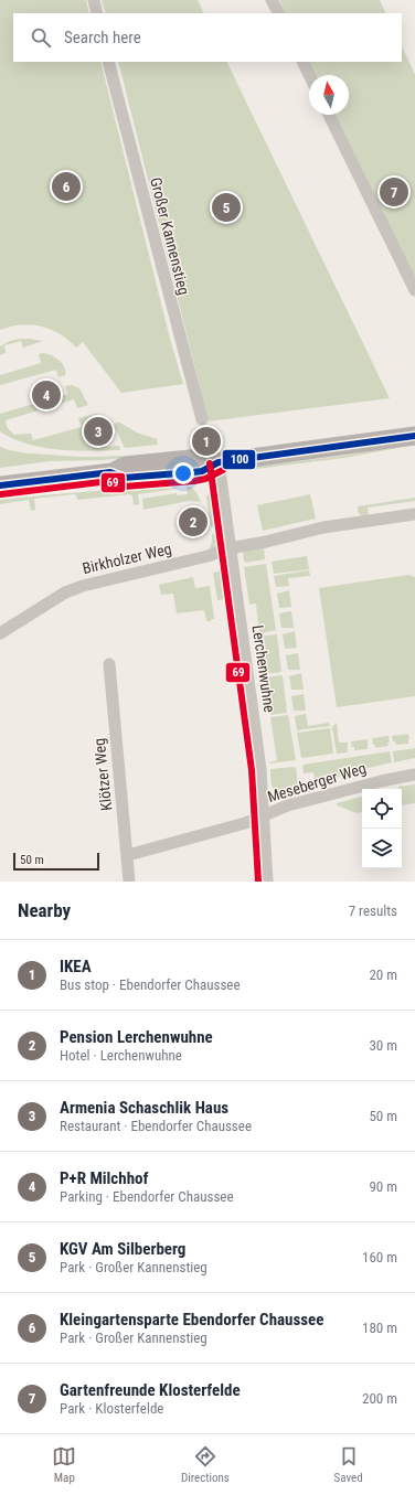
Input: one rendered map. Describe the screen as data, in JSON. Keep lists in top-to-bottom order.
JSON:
{
  "streets": {
    "street": [
      "Großer Kannenstieg",
      "Birkholzer Weg",
      "Lerchenwuhne",
      "Klötzer Weg",
      "Meseberger Weg"
    ]
  },
  "crossings": [
    ["Birkholzer Weg", "Lerchenwuhne"],
    ["Lerchenwuhne", "Meseberger Weg"],
    ["Klötzer Weg", "Meseberger Weg"]
  ],
  "lines": ["transit line 100", "transit line 69"],
  "scale_bar": "50 m",
  "north": "top",
  "page": {
    "search": "Search here",
    "pins": [
      "6",
      "7",
      "5",
      "4",
      "3",
      "1",
      "2"
    ],
    "scale": "50 m",
    "heading": ["Nearby", "7 results"],
    "list": [
      {
        "mark": "1",
        "name": "IKEA",
        "note": "Bus stop · Ebendorfer Chaussee",
        "value": "20 m"
      },
      {
        "mark": "2",
        "name": "Pension Lerchenwuhne",
        "note": "Hotel · Lerchenwuhne",
        "value": "30 m"
      },
      {
        "mark": "3",
        "name": "Armenia Schaschlik Haus",
        "note": "Restaurant · Ebendorfer Chaussee",
        "value": "50 m"
      },
      {
        "mark": "4",
        "name": "P+R Milchhof",
        "note": "Parking · Ebendorfer Chaussee",
        "value": "90 m"
      },
      {
        "mark": "5",
        "name": "KGV Am Silberberg",
        "note": "Park · Großer Kannenstieg",
        "value": "160 m"
      },
      {
        "mark": "6",
        "name": "Kleingartensparte Ebendorfer Chaussee",
        "note": "Park · Großer Kannenstieg",
        "value": "180 m"
      },
      {
        "mark": "7",
        "name": "Gartenfreunde Klosterfelde",
        "note": "Park · Klosterfelde",
        "value": "200 m"
      }
    ],
    "nav": ["Map", "Directions", "Saved"]
  }
}
